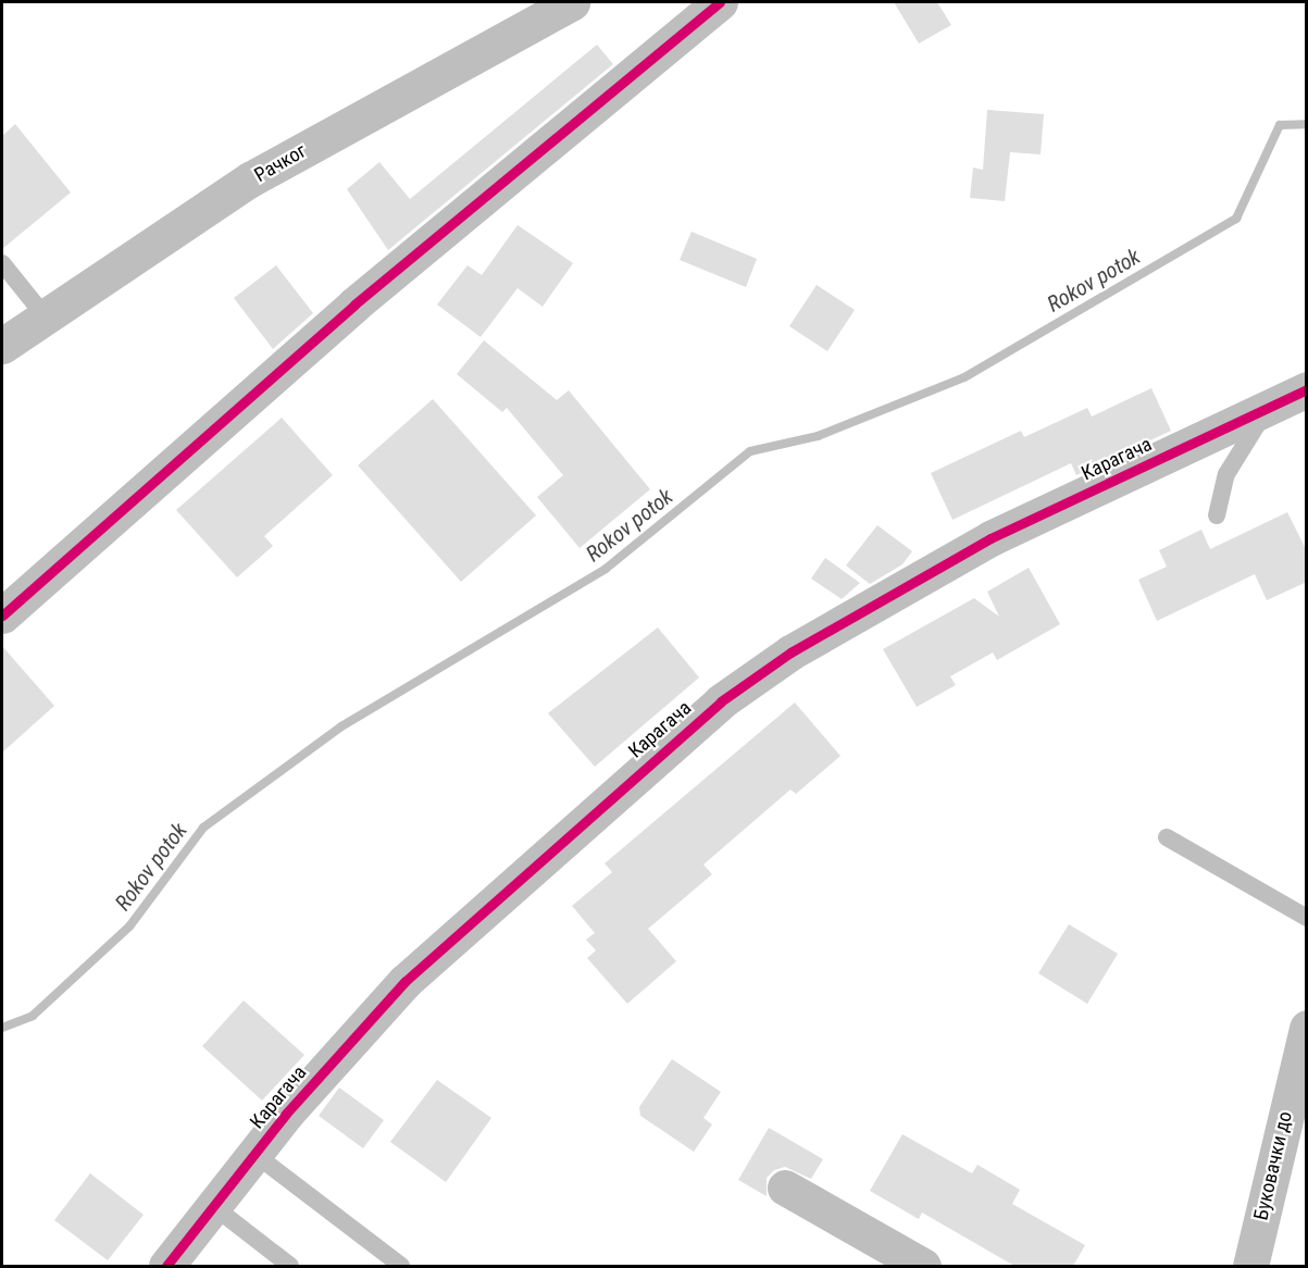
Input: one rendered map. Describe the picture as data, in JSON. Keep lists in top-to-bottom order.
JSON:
{
  "streets": {
    "street": ["Рачког", "Карагача", "Буковачки до"]
  },
  "water": ["Rokov potok"]
}
